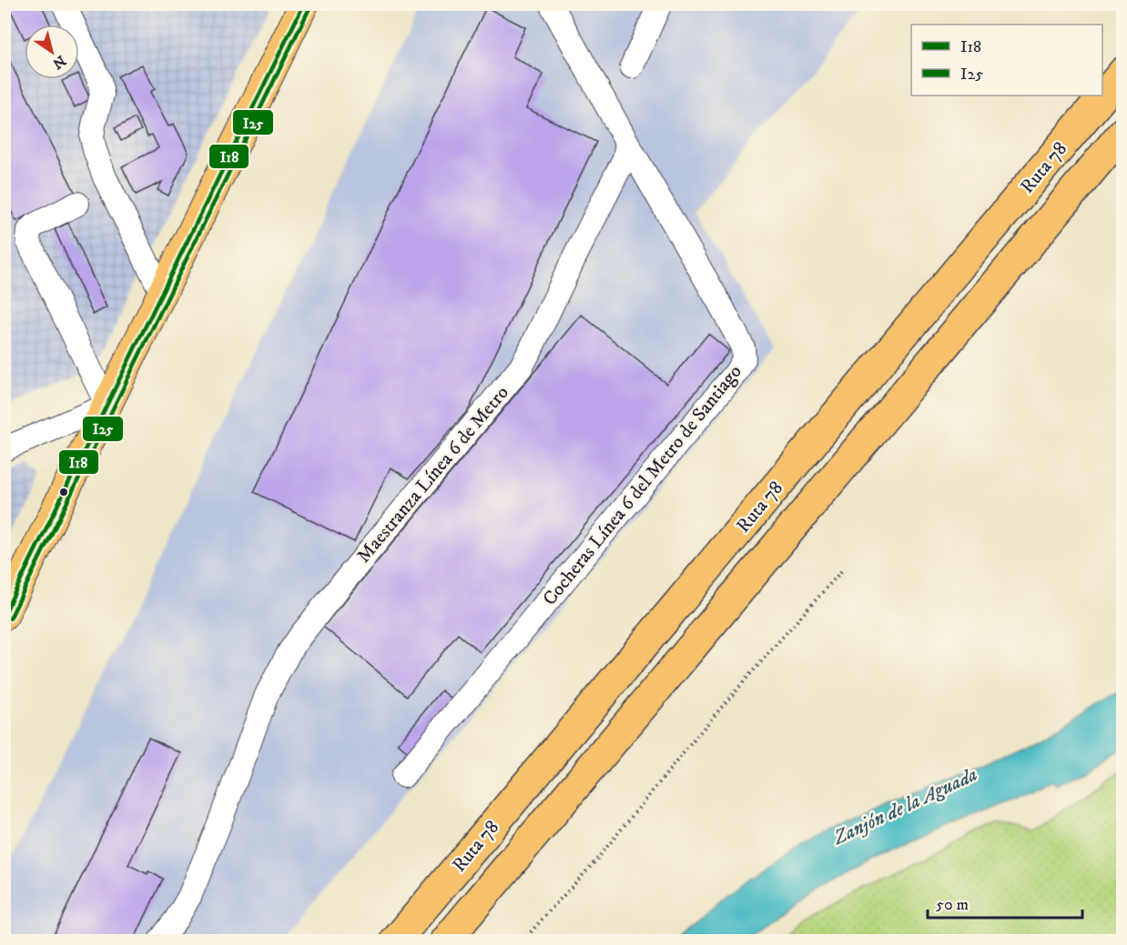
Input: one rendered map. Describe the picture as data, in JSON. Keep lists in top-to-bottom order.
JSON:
{
  "streets": {
    "highway": ["Ruta 78"],
    "street": ["Maestranza Línea 6 de Metro", "Cocheras Línea 6 del Metro de Santiago"]
  },
  "crossings": [
    ["Maestranza Línea 6 de Metro", "Cocheras Línea 6 del Metro de Santiago"]
  ],
  "water": ["Zanjón de la Aguada"],
  "lines": ["transit line I18", "transit line I25"],
  "legend": ["I18", "I25"],
  "scale_bar": "50 m",
  "north": "bottom right"
}
